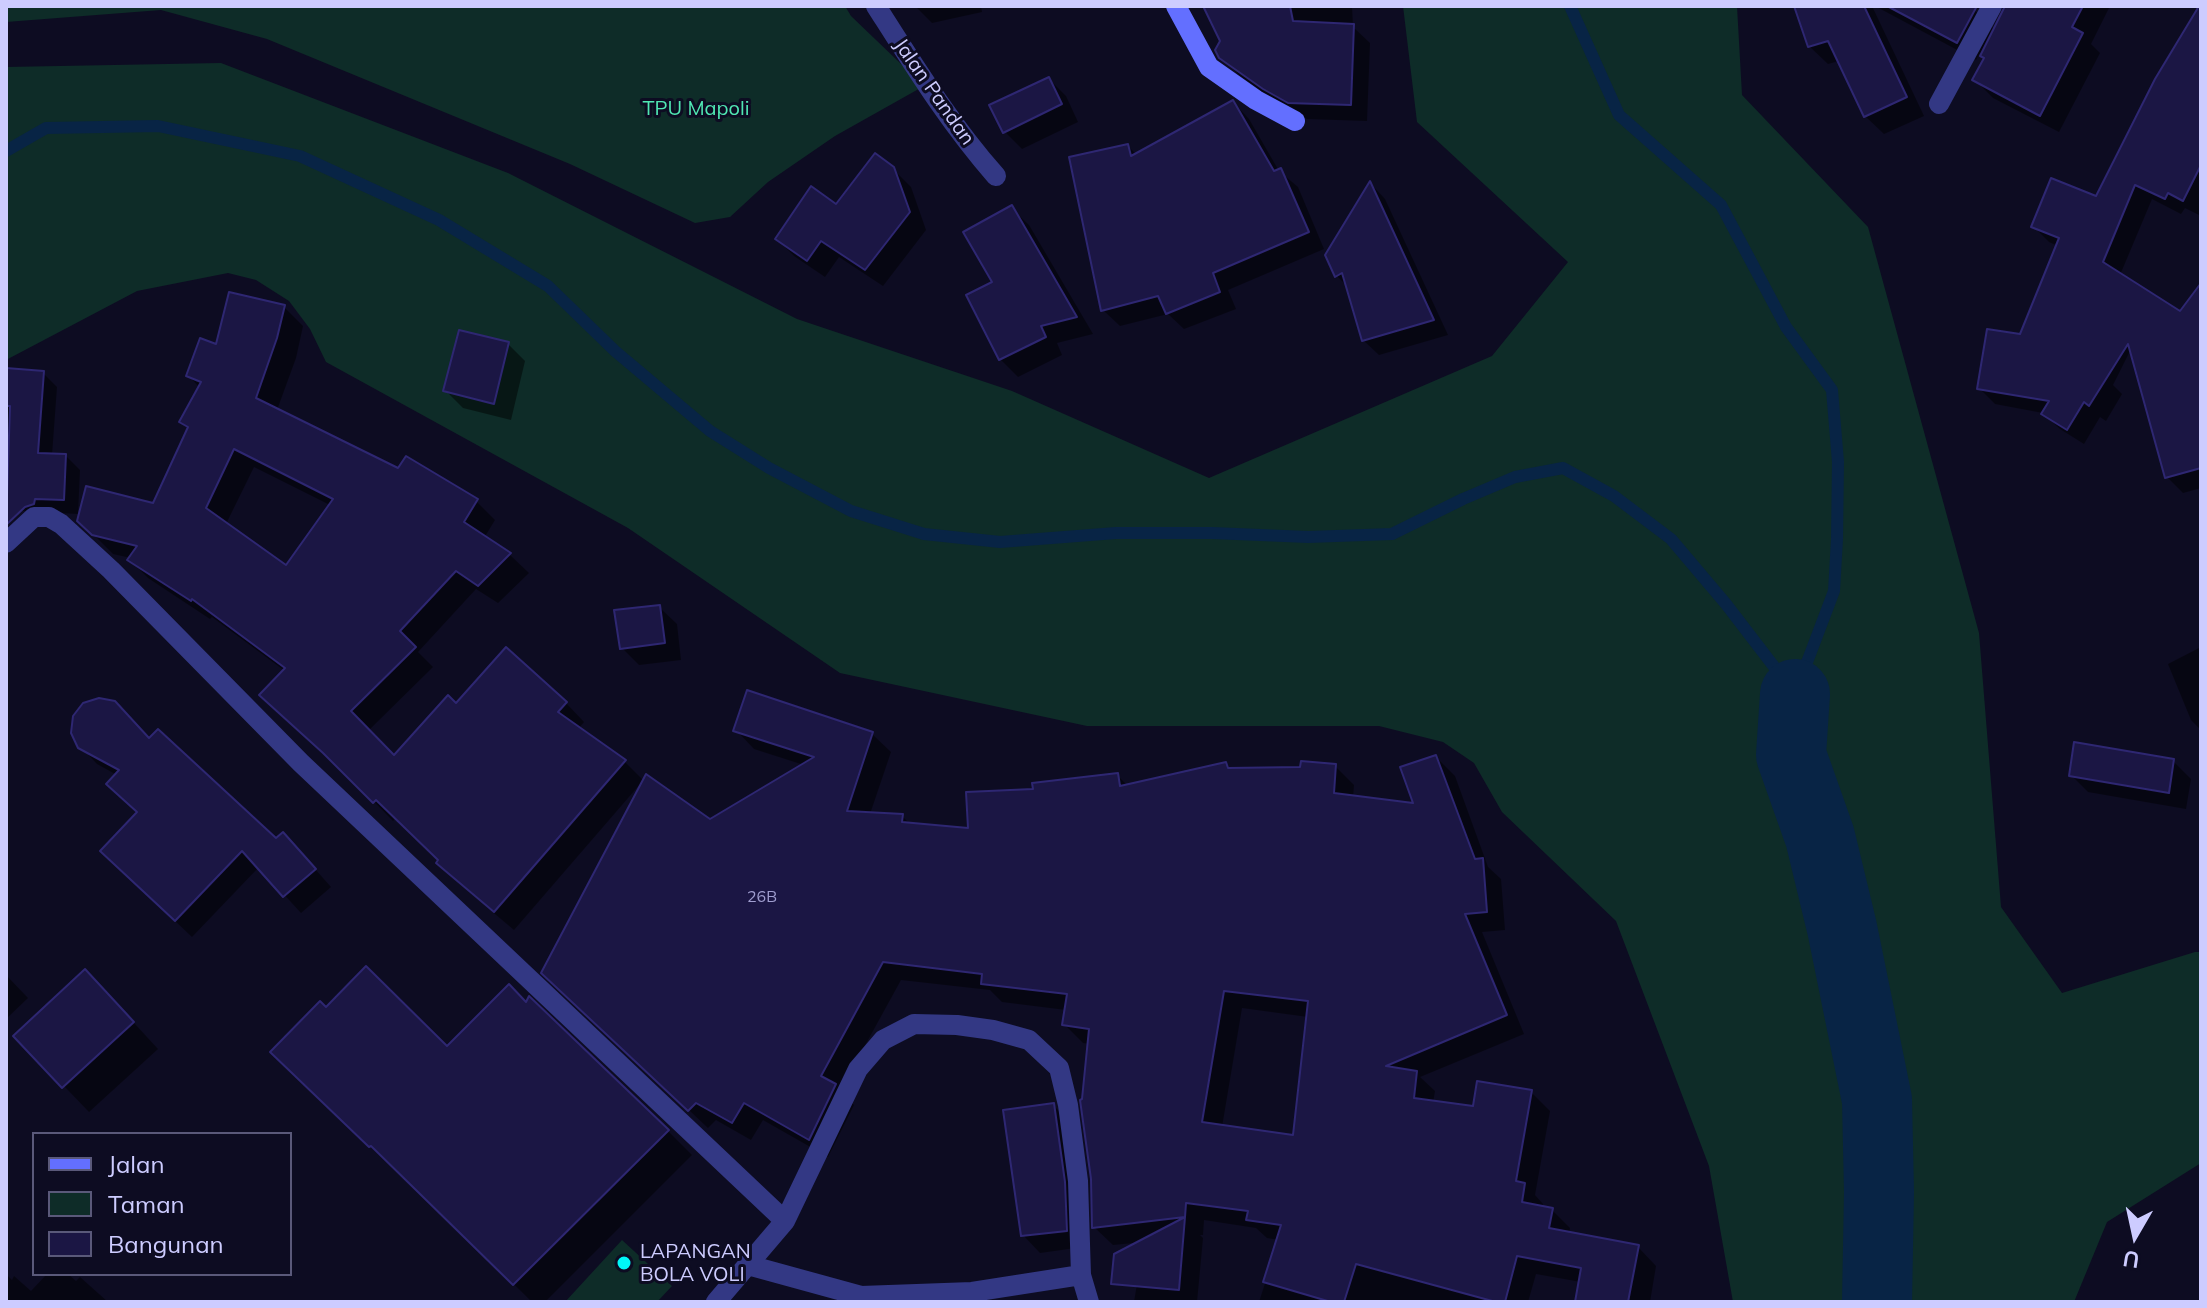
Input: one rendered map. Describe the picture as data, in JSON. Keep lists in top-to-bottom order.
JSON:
{
  "streets": {
    "street": ["Jalan Pandan"]
  },
  "parks": ["TPU Mapoli"],
  "places": ["LAPANGAN BOLA VOLI"],
  "house_numbers": ["26B"],
  "legend": ["Jalan", "Taman", "Bangunan"],
  "north": "bottom"
}
